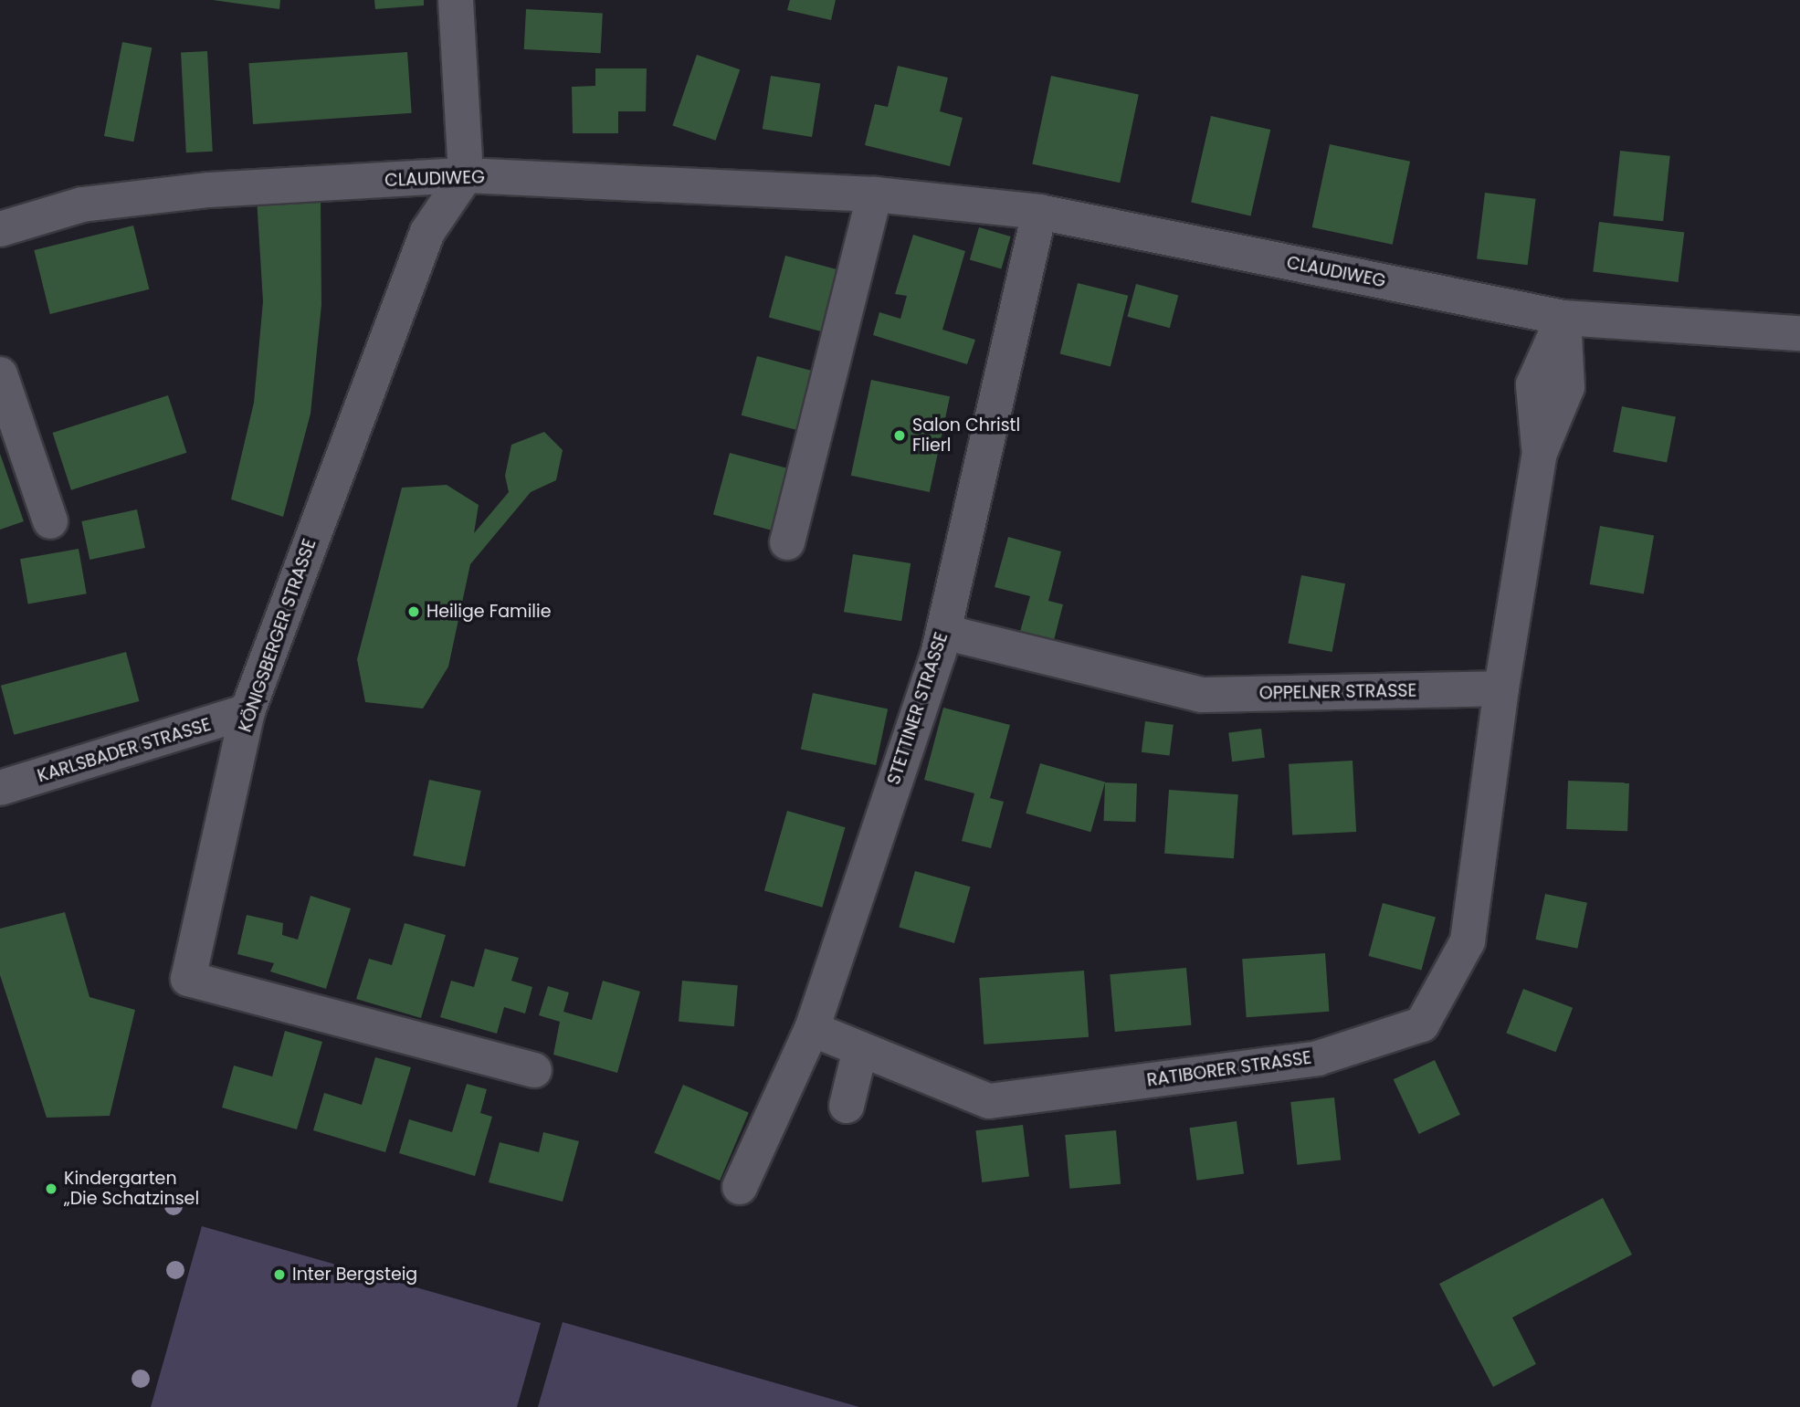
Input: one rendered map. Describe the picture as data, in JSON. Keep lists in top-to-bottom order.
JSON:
{
  "streets": {
    "street": [
      "CLAUDIWEG",
      "KÖNIGSBERGER STRASSE",
      "OPPELNER STRASSE",
      "STETTINER STRASSE",
      "KARLSBADER STRASSE",
      "RATIBORER STRASSE"
    ]
  },
  "crossings": [
    ["CLAUDIWEG", "KÖNIGSBERGER STRASSE"],
    ["CLAUDIWEG", "STETTINER STRASSE"],
    ["KÖNIGSBERGER STRASSE", "KARLSBADER STRASSE"],
    ["OPPELNER STRASSE", "STETTINER STRASSE"],
    ["OPPELNER STRASSE", "RATIBORER STRASSE"],
    ["STETTINER STRASSE", "RATIBORER STRASSE"]
  ],
  "places": [
    "Salon Christl Flierl",
    "Heilige Familie",
    "Kindergarten „Die Schatzinsel",
    "Inter Bergsteig"
  ]
}
